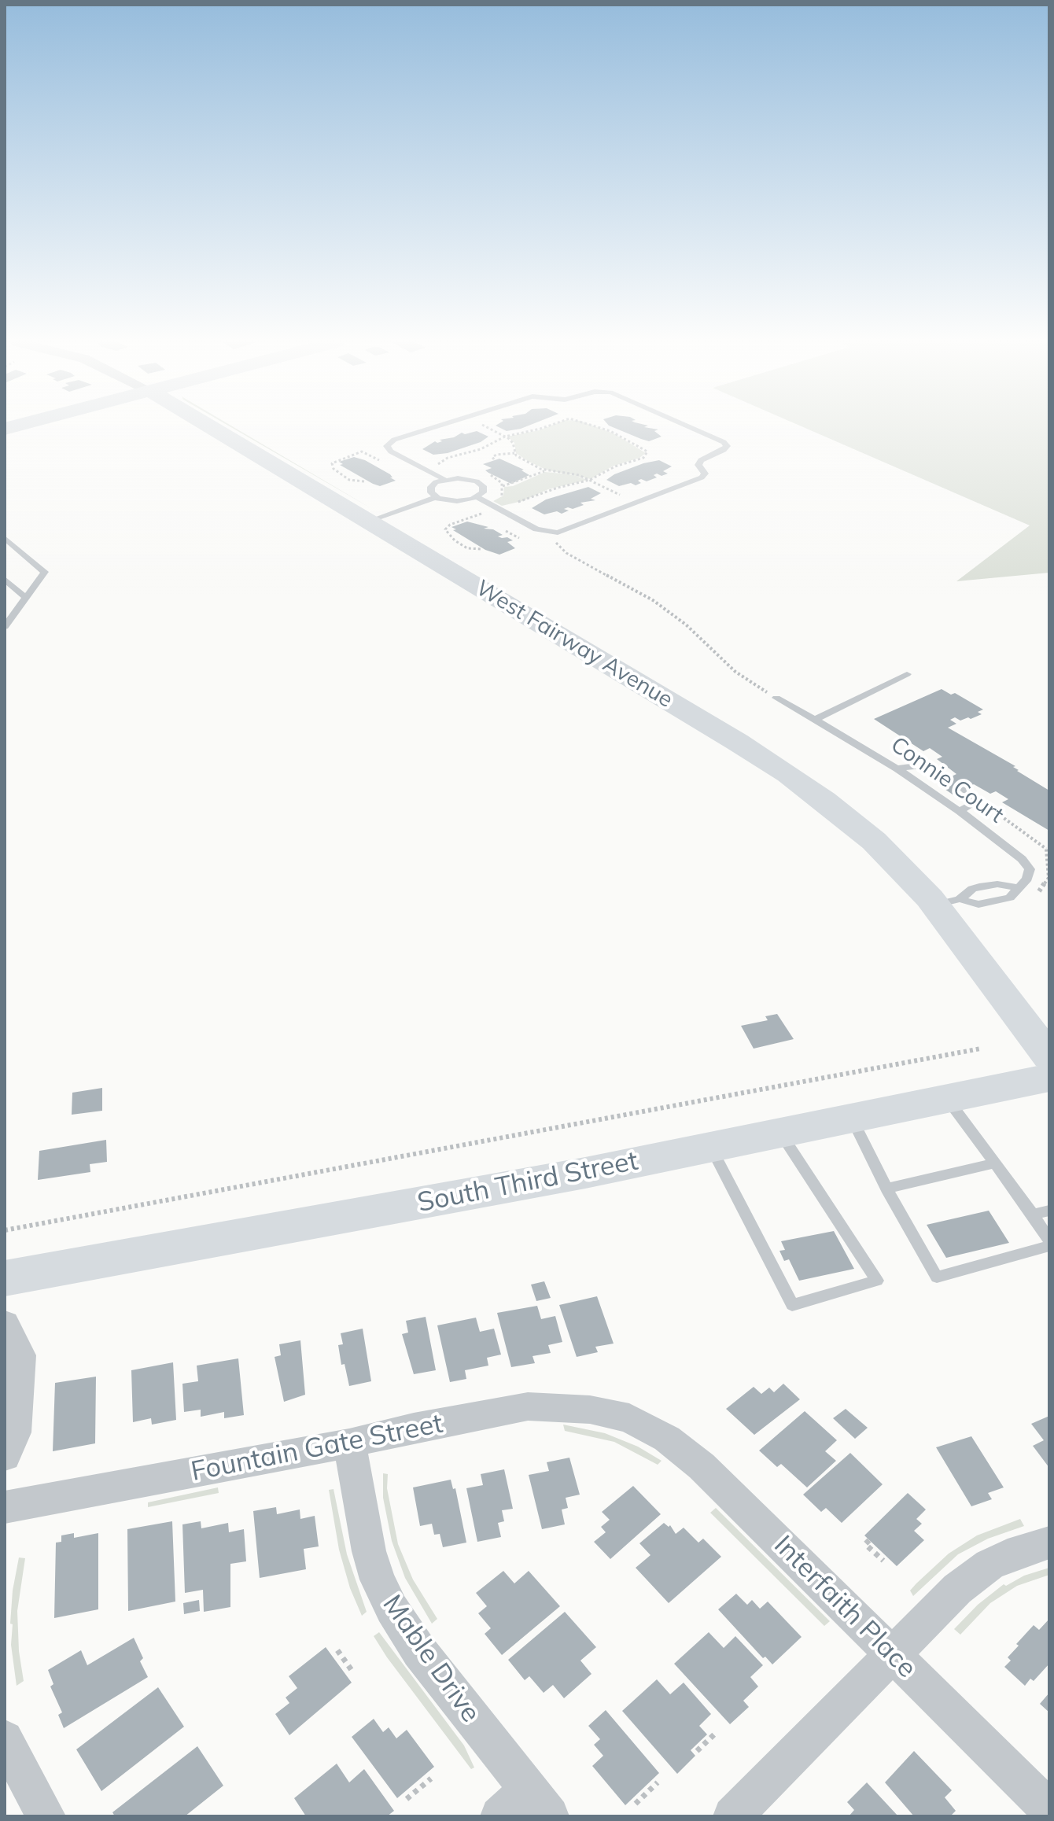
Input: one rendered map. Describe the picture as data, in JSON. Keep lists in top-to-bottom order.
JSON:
{
  "streets": {
    "highway": ["South Third Street"],
    "street": [
      "West Fairway Avenue",
      "Fountain Gate Street",
      "Interfaith Place",
      "Mable Drive"
    ],
    "lane": ["Connie Court"]
  },
  "crossings": [
    ["Fountain Gate Street", "Interfaith Place"],
    ["Fountain Gate Street", "Mable Drive"]
  ]
}
